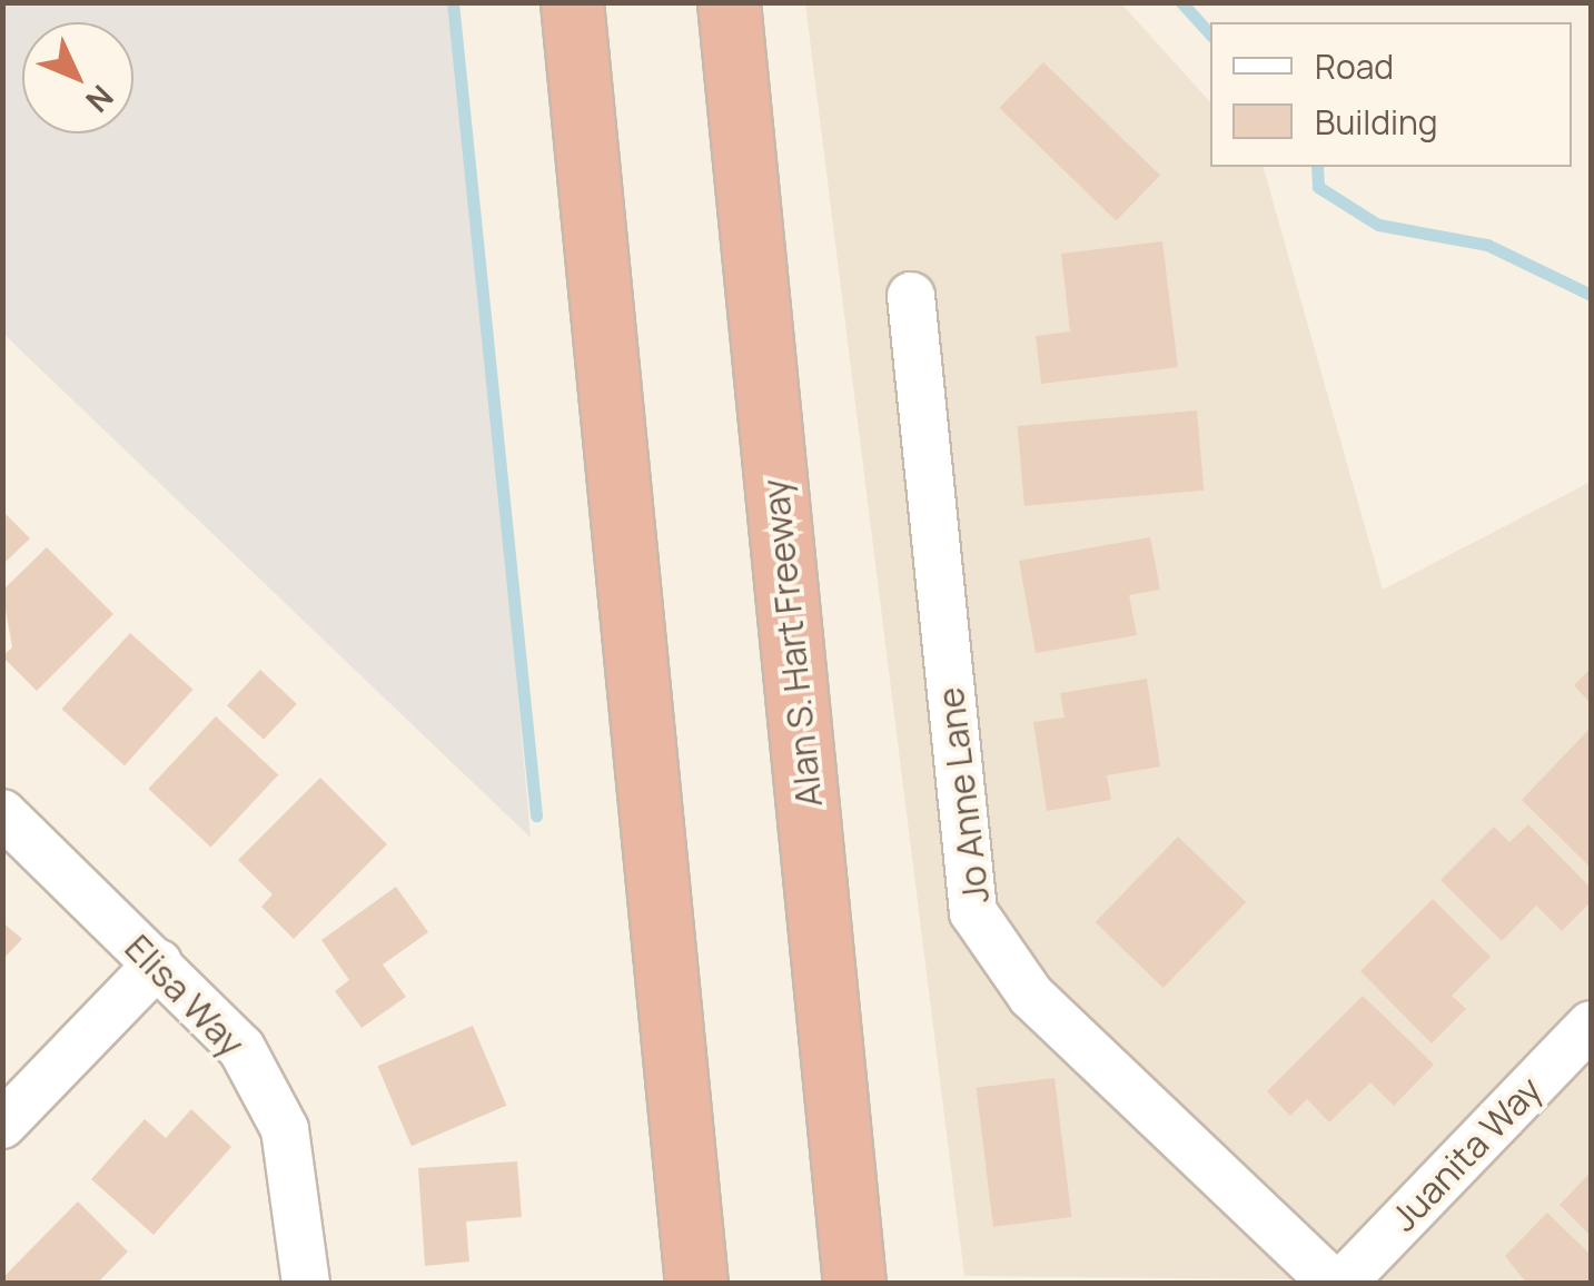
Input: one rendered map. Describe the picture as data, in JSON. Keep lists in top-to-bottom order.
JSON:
{
  "streets": {
    "highway": ["Alan S. Hart Freeway"],
    "street": ["Jo Anne Lane", "Elisa Way", "Juanita Way"]
  },
  "crossings": [
    ["Jo Anne Lane", "Juanita Way"]
  ],
  "legend": ["Road", "Building"],
  "north": "bottom right"
}
